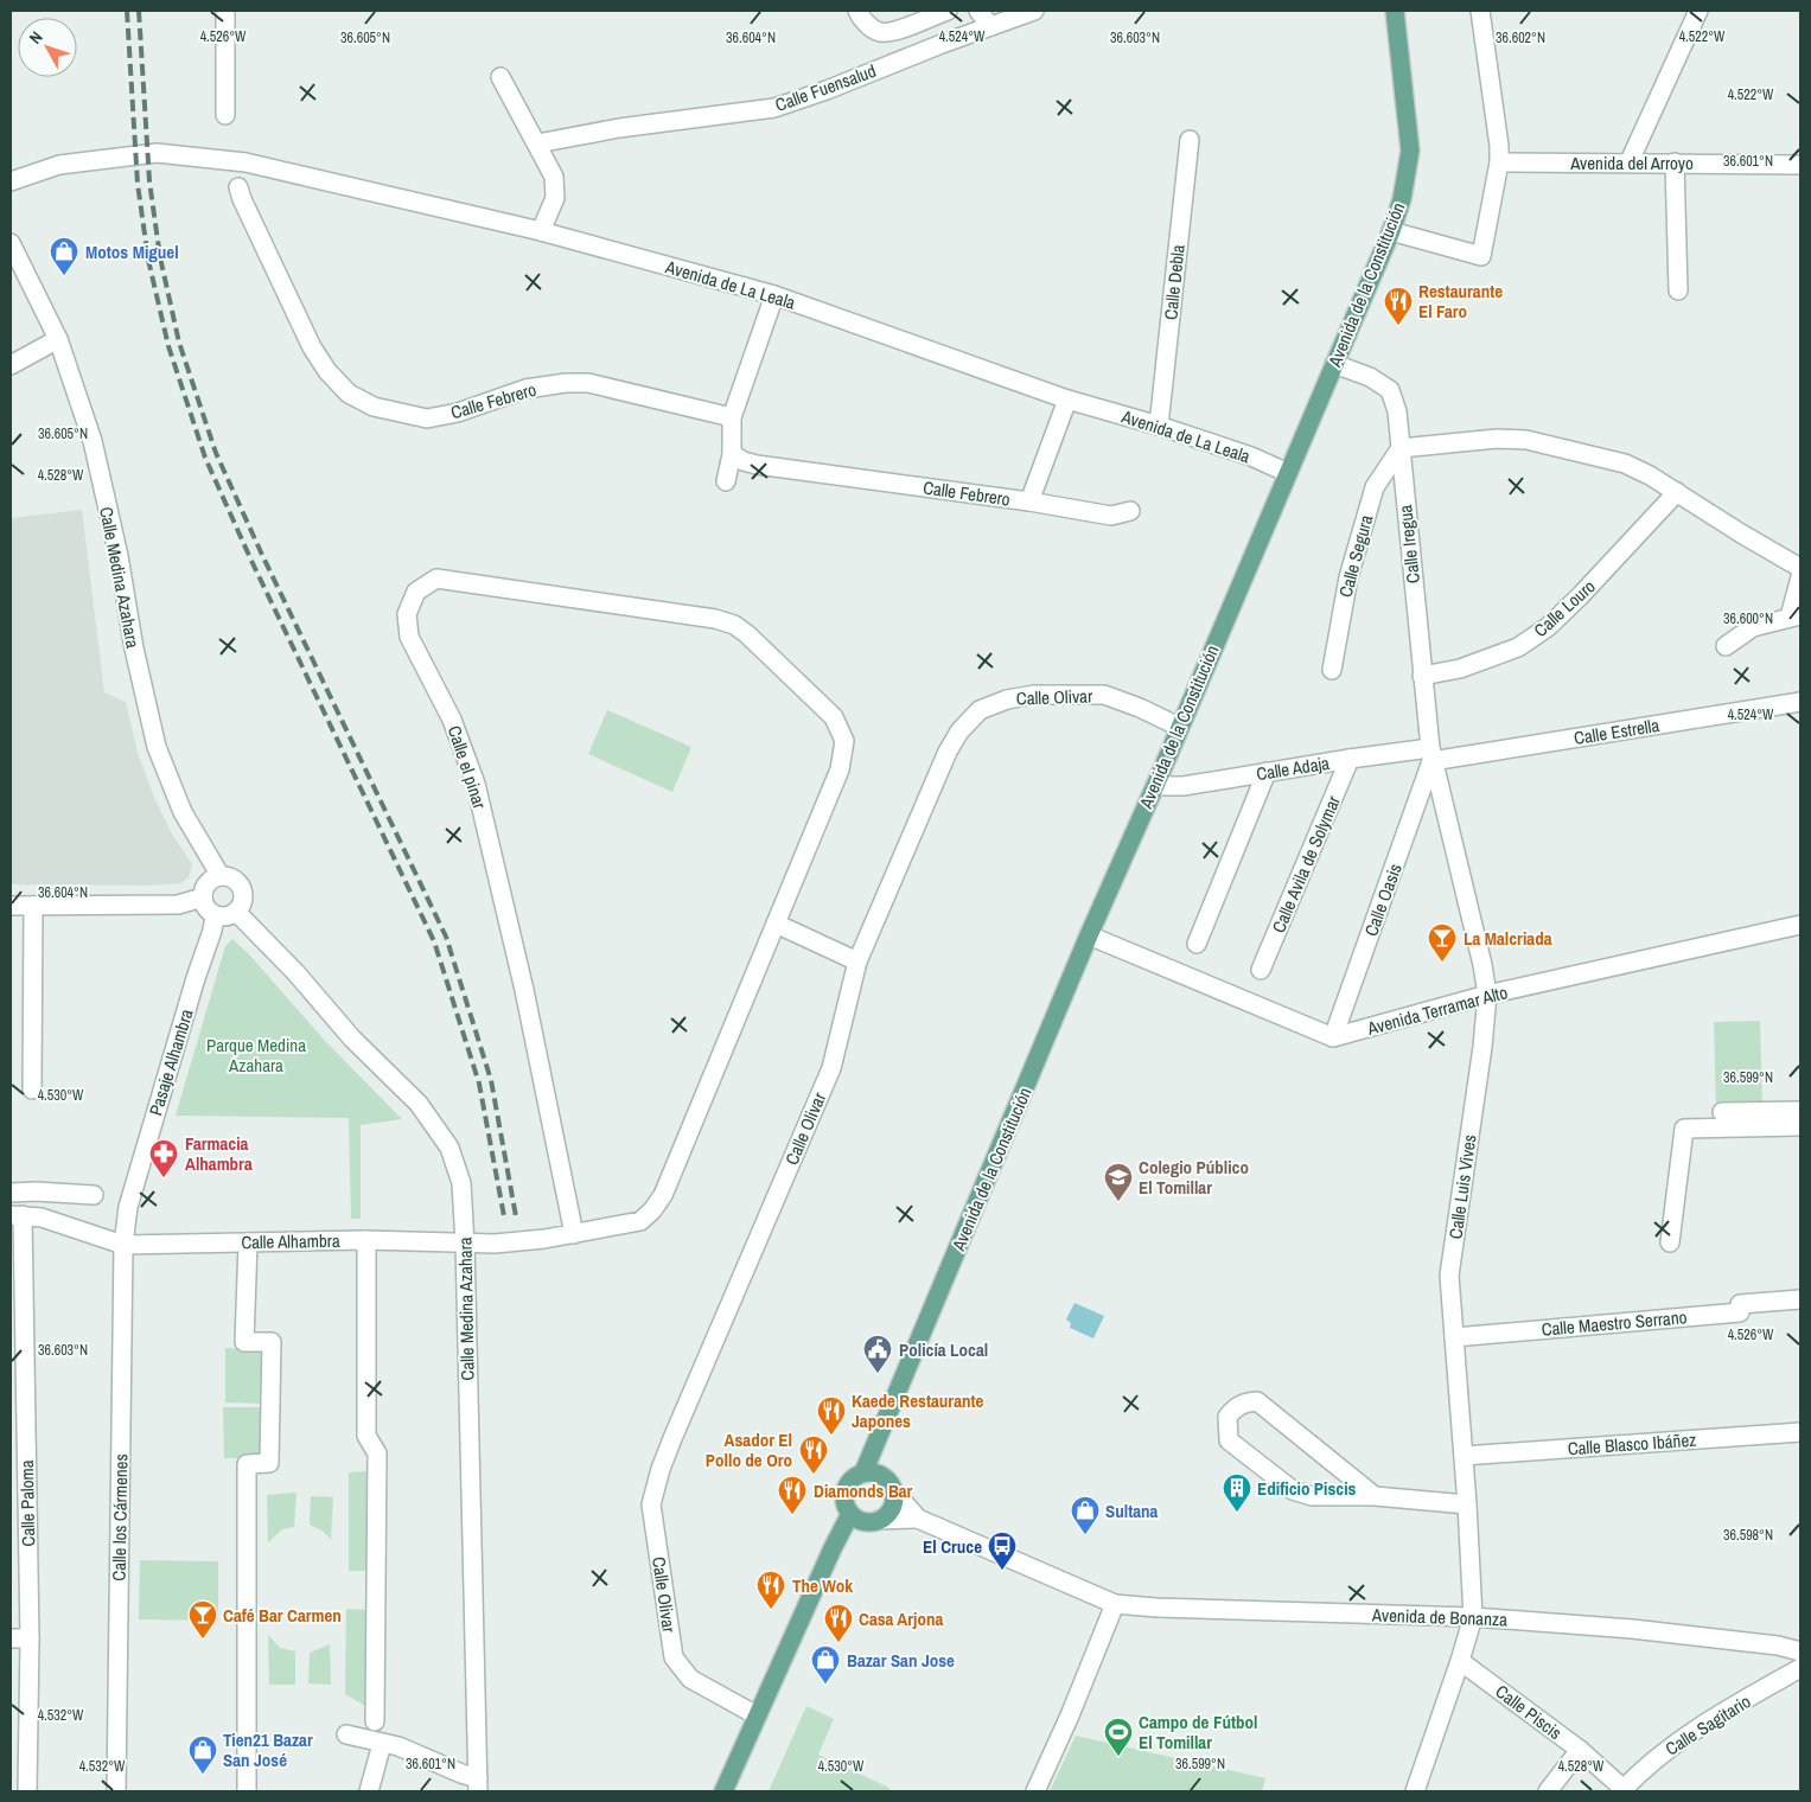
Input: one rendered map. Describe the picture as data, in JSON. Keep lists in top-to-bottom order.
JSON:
{
  "streets": {
    "main road": ["Avenida de la Constitución"],
    "street": [
      "Calle Fuensalud",
      "Avenida del Arroyo",
      "Calle Debla",
      "Avenida de La Leala",
      "Calle Febrero",
      "Calle Iregua",
      "Calle Segura",
      "Calle Medina Azahara",
      "Calle Louro",
      "Calle Olivar",
      "Calle Estrella",
      "Calle el pinar",
      "Calle Adaja",
      "Calle Avila de Solymar",
      "Calle Oasis",
      "Avenida Terramar Alto",
      "Pasaje Alhambra",
      "Calle Luis Vives",
      "Calle Alhambra",
      "Calle Maestro Serrano",
      "Calle Blasco Ibáñez",
      "Calle Paloma",
      "Calle los Cármenes",
      "Avenida de Bonanza",
      "Calle Piscis",
      "Calle Sagitario"
    ]
  },
  "crossings": [
    ["Calle Debla", "Avenida de La Leala"],
    ["Avenida de La Leala", "Avenida de la Constitución"],
    ["Avenida de La Leala", "Calle Febrero"],
    ["Avenida de la Constitución", "Calle Iregua"],
    ["Avenida de la Constitución", "Calle Olivar"],
    ["Avenida de la Constitución", "Calle Adaja"],
    ["Avenida de la Constitución", "Avenida de Bonanza"],
    ["Calle Iregua", "Calle Segura"],
    ["Calle Iregua", "Calle Louro"],
    ["Calle Iregua", "Calle Estrella"],
    ["Calle Iregua", "Calle Adaja"],
    ["Calle Iregua", "Calle Oasis"],
    ["Calle Iregua", "Calle Luis Vives"],
    ["Calle Medina Azahara", "Pasaje Alhambra"],
    ["Calle Medina Azahara", "Calle Alhambra"],
    ["Calle Estrella", "Calle Adaja"],
    ["Calle Estrella", "Calle Oasis"],
    ["Calle Estrella", "Calle Luis Vives"],
    ["Calle el pinar", "Calle Alhambra"],
    ["Calle Adaja", "Calle Avila de Solymar"],
    ["Calle Adaja", "Calle Oasis"],
    ["Calle Adaja", "Calle Luis Vives"],
    ["Calle Oasis", "Avenida Terramar Alto"],
    ["Calle Oasis", "Calle Luis Vives"],
    ["Avenida Terramar Alto", "Calle Luis Vives"],
    ["Pasaje Alhambra", "Calle Alhambra"],
    ["Pasaje Alhambra", "Calle los Cármenes"],
    ["Calle Luis Vives", "Calle Maestro Serrano"],
    ["Calle Luis Vives", "Calle Blasco Ibáñez"],
    ["Calle Luis Vives", "Avenida de Bonanza"],
    ["Calle Luis Vives", "Calle Piscis"],
    ["Calle Alhambra", "Calle Paloma"],
    ["Calle Alhambra", "Calle los Cármenes"],
    ["Calle Piscis", "Calle Sagitario"]
  ],
  "parks": ["Parque Medina Azahara"],
  "places": {
    "shop": [
      "Motos Miguel",
      "Sultana",
      "Bazar San Jose",
      "Tien21 Bazar San José"
    ],
    "restaurant": [
      "Restaurante El Faro",
      "Kaede Restaurante Japones",
      "Asador El Pollo de Oro",
      "Diamonds Bar",
      "The Wok",
      "Casa Arjona"
    ],
    "bar": ["La Malcriada", "Café Bar Carmen"],
    "pharmacy": ["Farmacia Alhambra"],
    "school or university": ["Colegio Público El Tomillar"],
    "public building": ["Policía Local"],
    "building": ["Edificio Piscis"],
    "bus stop": ["El Cruce"],
    "sports": ["Campo de Fútbol El Tomillar"]
  },
  "north": "top left",
  "coordinates": [
    "4.526°W",
    "4.524°W",
    "4.522°W",
    "36.605°N",
    "36.604°N",
    "36.603°N",
    "36.602°N",
    "36.601°N",
    "4.528°W",
    "36.600°N",
    "36.599°N",
    "4.530°W",
    "36.598°N",
    "4.532°W"
  ]
}
